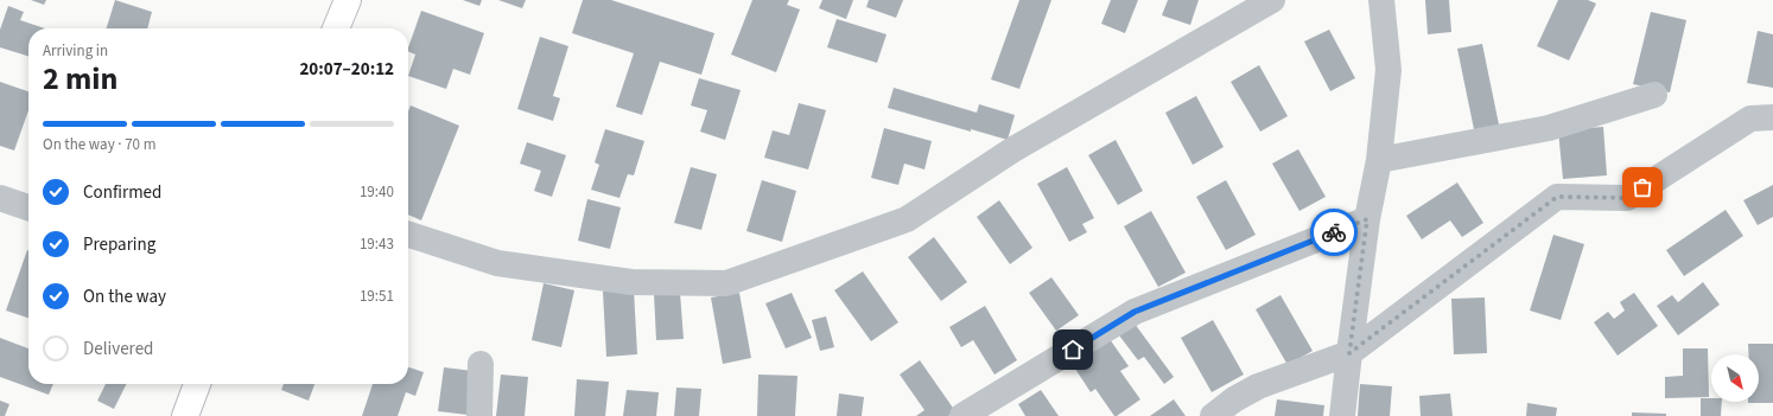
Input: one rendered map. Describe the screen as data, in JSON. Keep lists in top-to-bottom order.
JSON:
{
  "north": "bottom right",
  "page": {
    "heading": ["2 min", "Arriving in", "20:07–20:12"],
    "bar": "On the way · 70 m",
    "list": [
      ["Confirmed", "19:40"],
      ["Preparing", "19:43"],
      ["On the way", "19:51"],
      "Delivered"
    ]
  }
}
